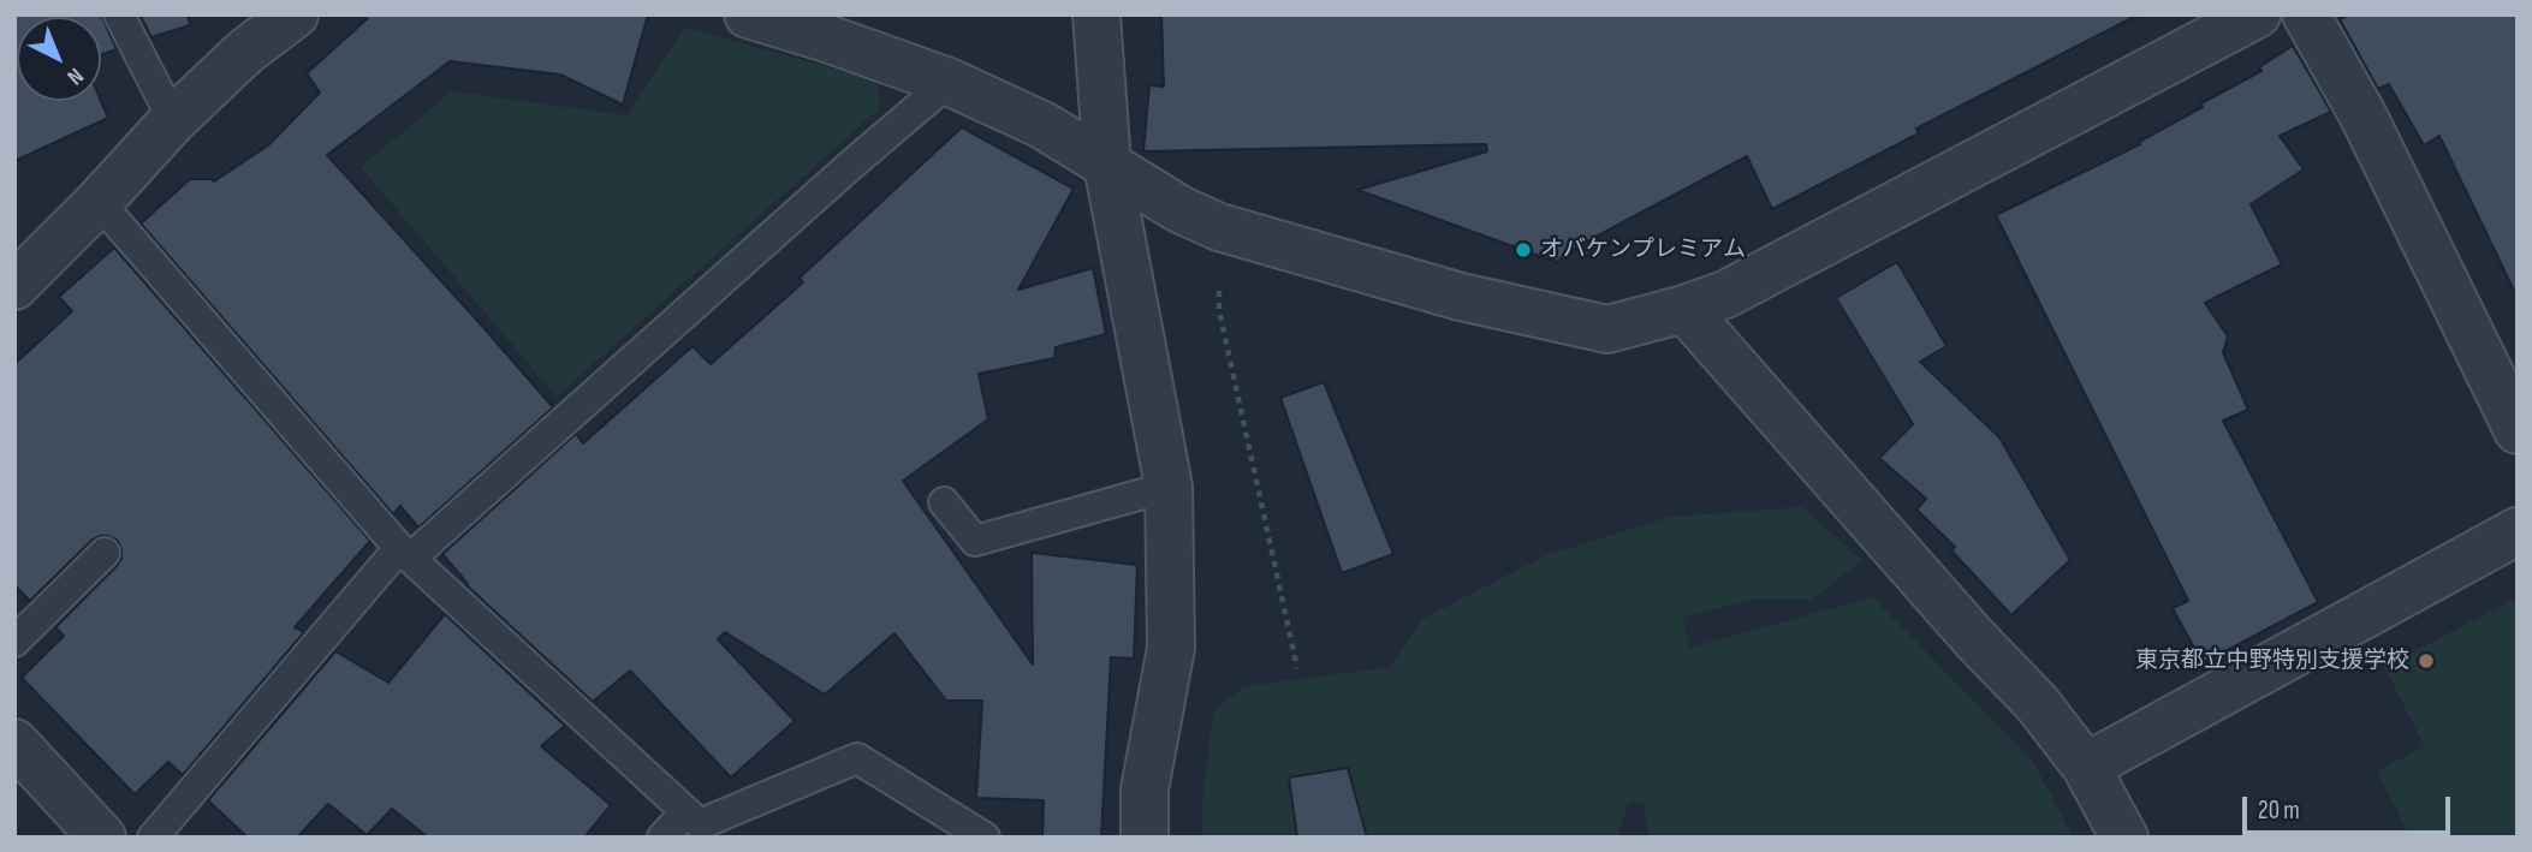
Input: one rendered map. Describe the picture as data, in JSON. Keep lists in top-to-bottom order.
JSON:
{
  "places": ["オバケンプレミアム", "東京都立中野特別支援学校"],
  "scale_bar": "20 m",
  "north": "bottom right"
}
